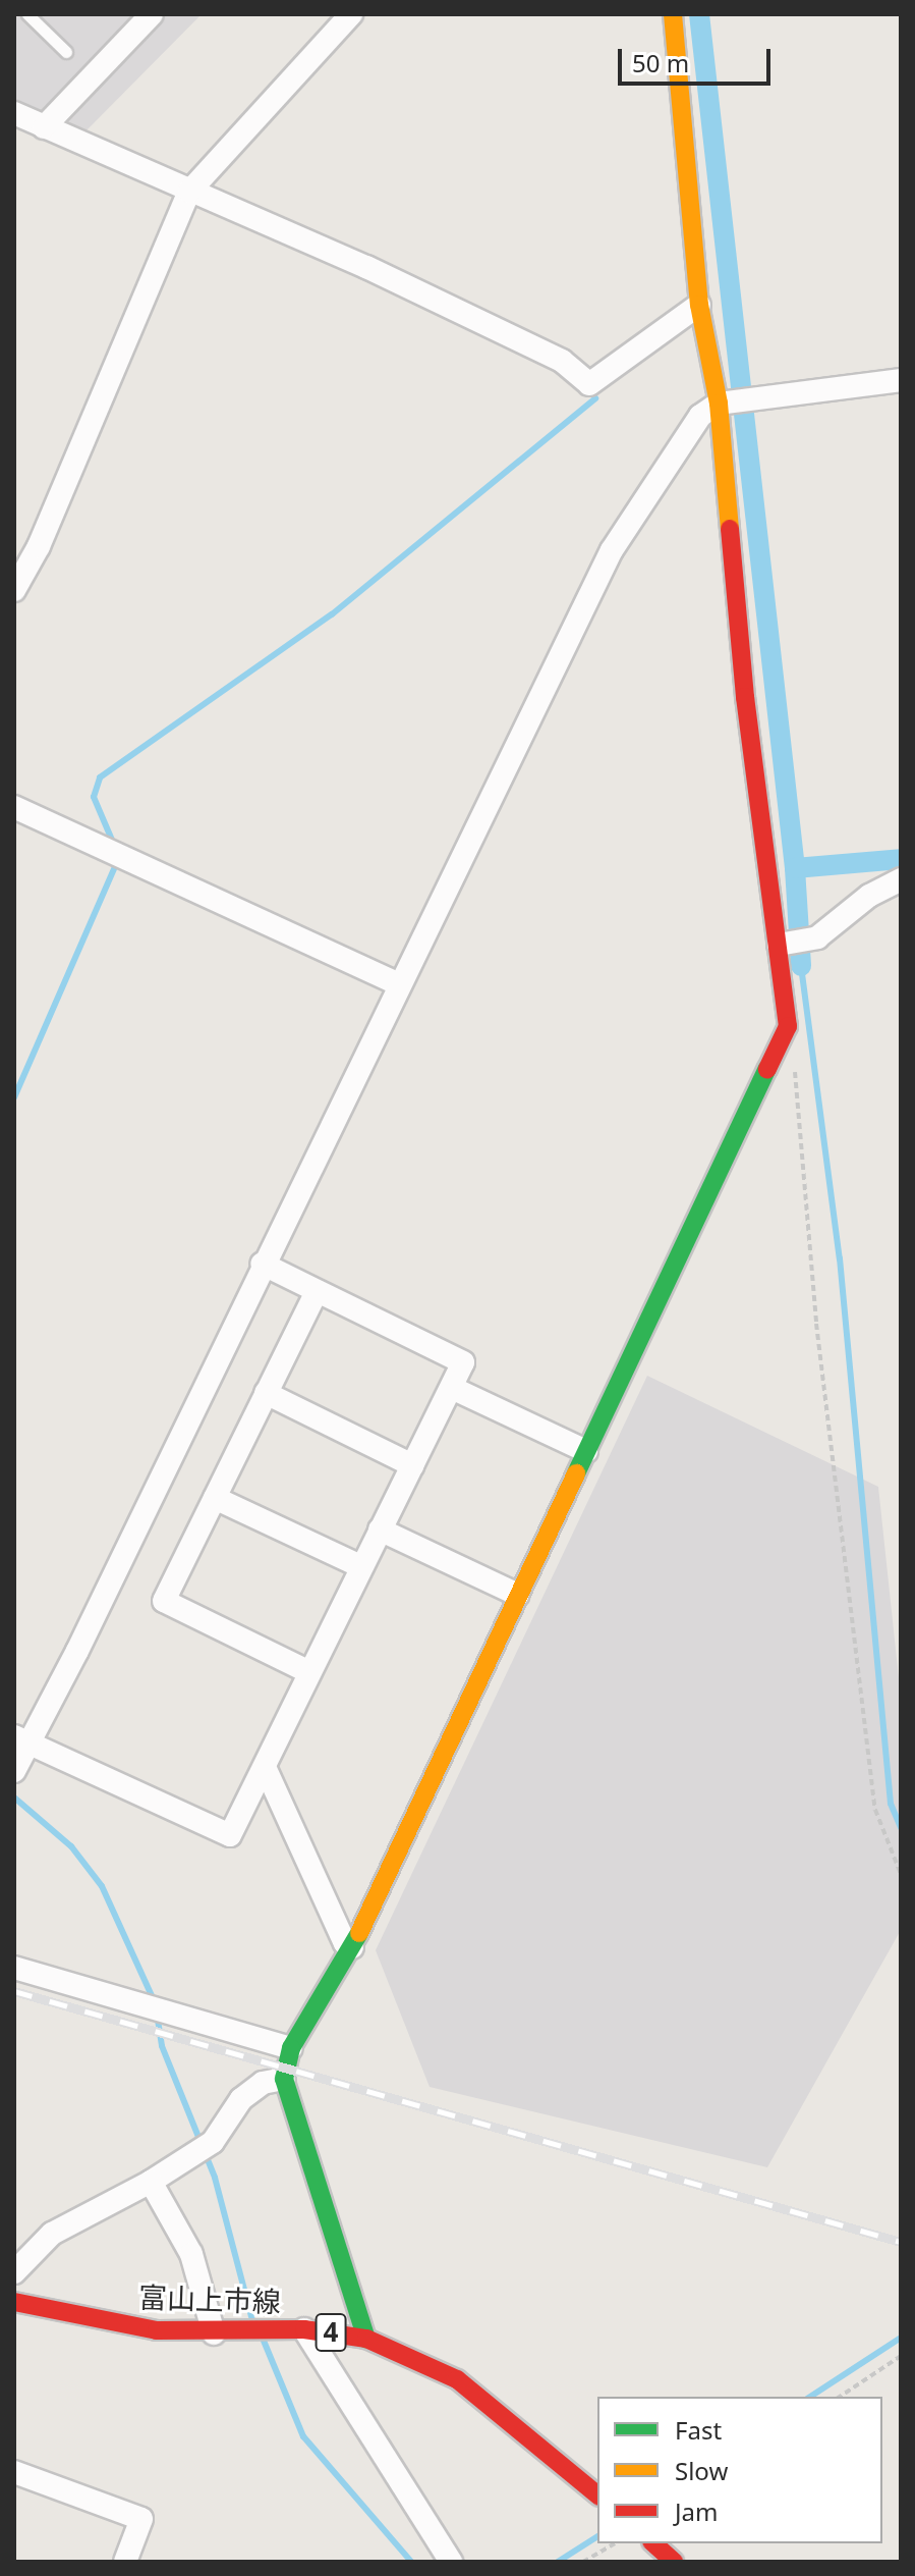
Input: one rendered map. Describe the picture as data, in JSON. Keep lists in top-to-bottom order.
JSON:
{
  "streets": {
    "street": ["富山上市線", "4"]
  },
  "legend": ["Fast", "Slow", "Jam"],
  "scale_bar": "50 m"
}
